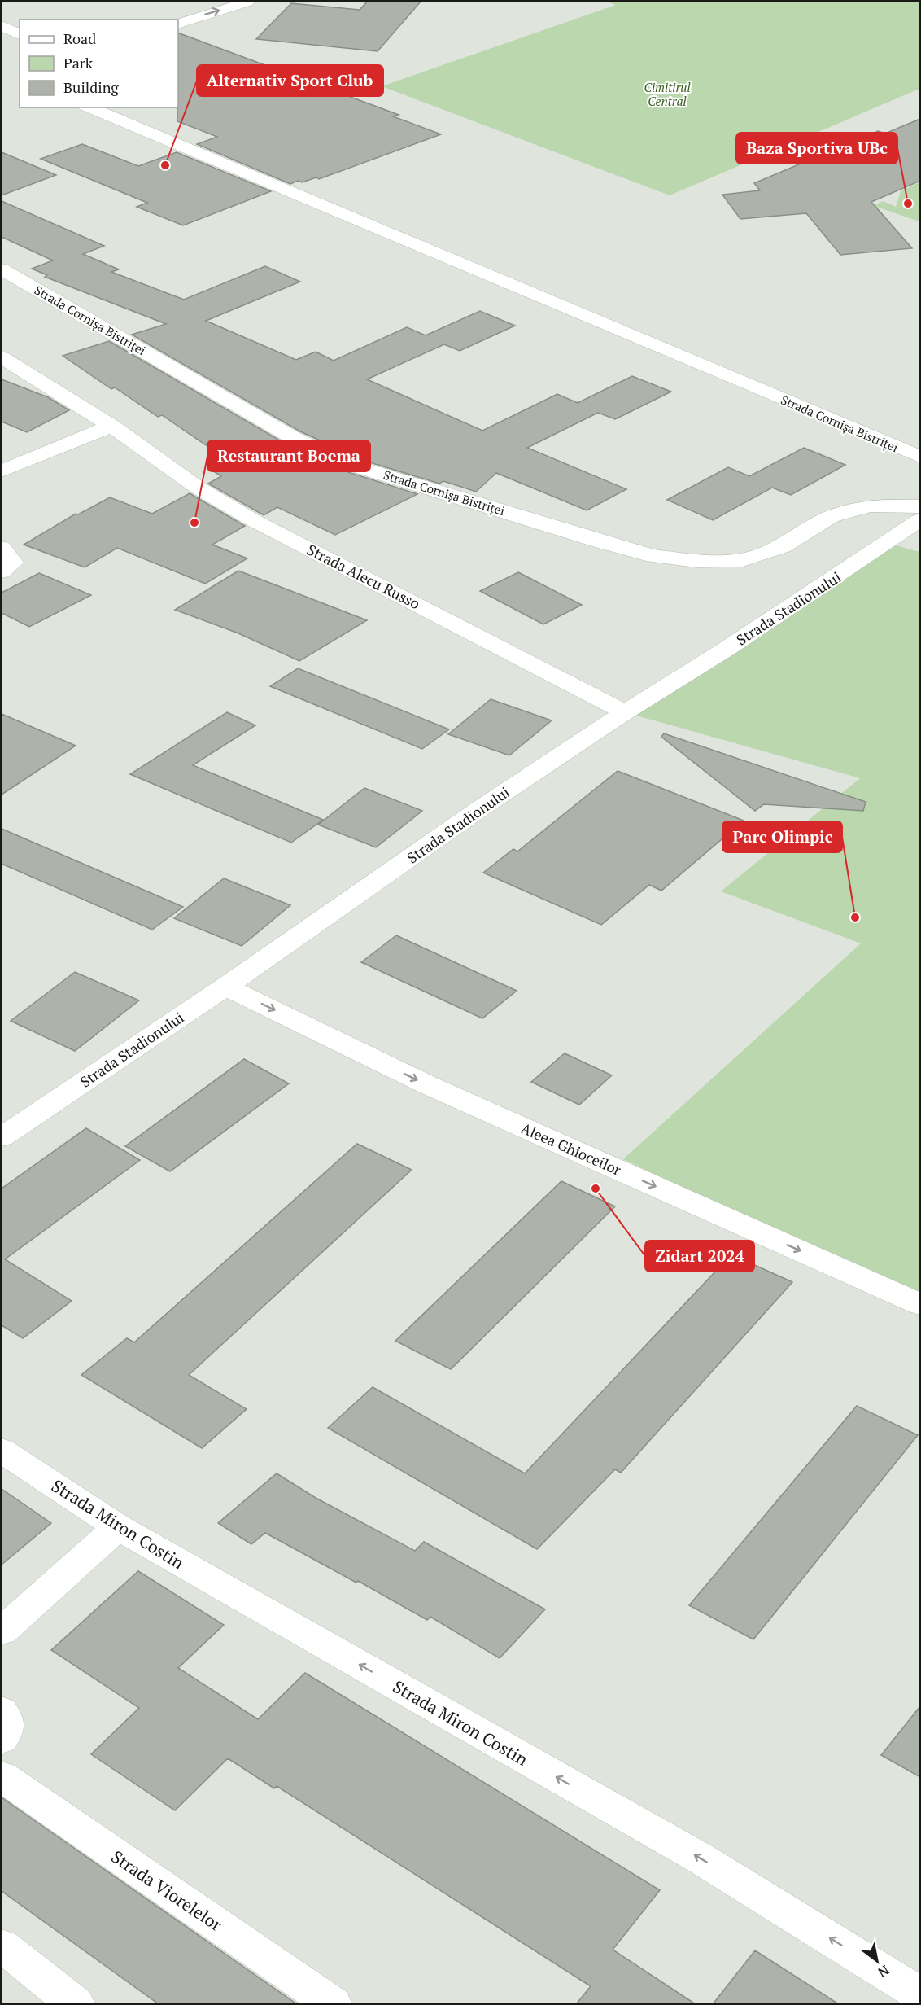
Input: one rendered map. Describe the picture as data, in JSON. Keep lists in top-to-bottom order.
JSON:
{
  "streets": {
    "street": [
      "Strada Cornișa Bistriței",
      "Strada Alecu Russo",
      "Strada Stadionului",
      "Aleea Ghioceilor",
      "Strada Miron Costin",
      "Strada Viorelelor"
    ]
  },
  "crossings": [
    ["Strada Alecu Russo", "Strada Stadionului"],
    ["Strada Stadionului", "Aleea Ghioceilor"]
  ],
  "one_way": ["Aleea Ghioceilor", "Strada Miron Costin"],
  "parks": ["Cimitirul Central"],
  "places": [
    "Alternativ Sport Club",
    "Baza Sportiva UBc",
    "Restaurant Boema",
    "Parc Olimpic",
    "Zidart 2024"
  ],
  "legend": ["Road", "Park", "Building"],
  "north": "bottom right"
}
